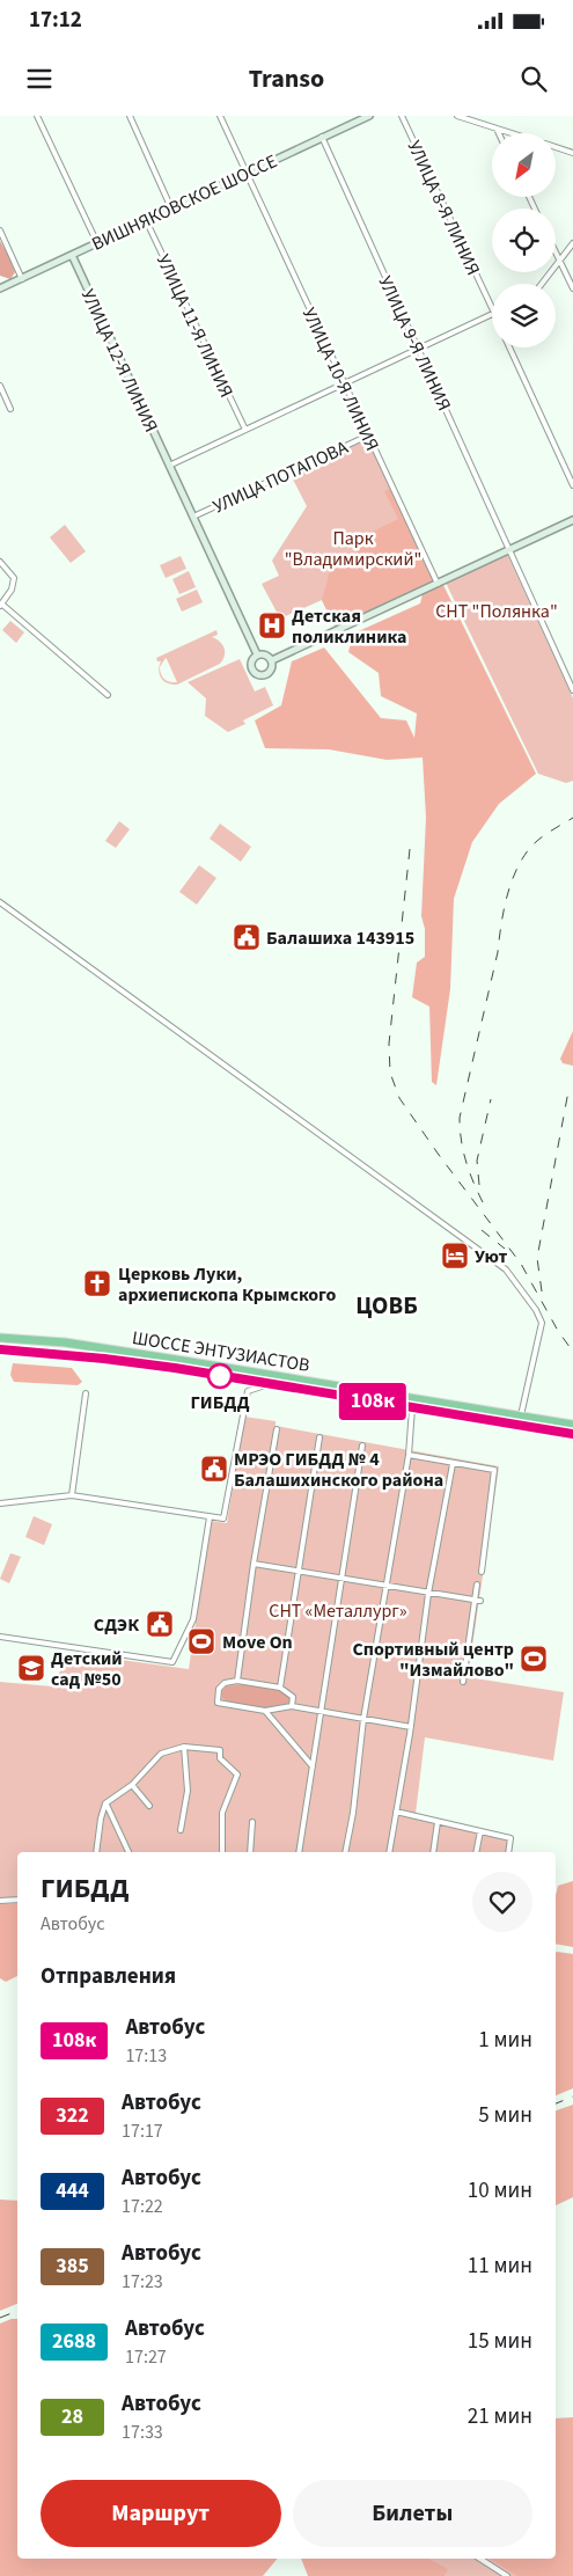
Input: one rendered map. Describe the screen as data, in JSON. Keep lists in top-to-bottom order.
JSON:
{
  "streets": {
    "highway": ["ШОССЕ ЭНТУЗИАСТОВ"],
    "street": [
      "ВИШНЯКОВСКОЕ ШОССЕ",
      "УЛИЦА 8-Я ЛИНИЯ",
      "УЛИЦА 11-Я ЛИНИЯ",
      "УЛИЦА 9-Я ЛИНИЯ",
      "УЛИЦА 12-Я ЛИНИЯ",
      "УЛИЦА 10-Я ЛИНИЯ",
      "УЛИЦА ПОТАПОВА"
    ]
  },
  "crossings": [
    ["ВИШНЯКОВСКОЕ ШОССЕ", "УЛИЦА 11-Я ЛИНИЯ"],
    ["ВИШНЯКОВСКОЕ ШОССЕ", "УЛИЦА 9-Я ЛИНИЯ"],
    ["ВИШНЯКОВСКОЕ ШОССЕ", "УЛИЦА 12-Я ЛИНИЯ"],
    ["ВИШНЯКОВСКОЕ ШОССЕ", "УЛИЦА 10-Я ЛИНИЯ"],
    ["УЛИЦА 12-Я ЛИНИЯ", "УЛИЦА ПОТАПОВА"],
    ["УЛИЦА 10-Я ЛИНИЯ", "УЛИЦА ПОТАПОВА"]
  ],
  "districts": ["ЦОВБ"],
  "parks": ["Парк \"Владимирский\"", "СНТ \"Полянка\"", "СНТ «Металлург»"],
  "places": {
    "hospital": ["Детская поликлиника"],
    "public building": ["Балашиха 143915", "МРЭО ГИБДД № 4 Балашихинского района", "СДЭК"],
    "hotel": ["Уют"],
    "church": ["Церковь Луки, архиепископа Крымского"],
    "other": ["ГИБДД"],
    "sports": ["Move On", "Спортивный центр \"Измайлово\""],
    "school or university": ["Детский сад №50"]
  },
  "lines": ["bus line 108к"],
  "north": "bottom left",
  "page": {
    "status": "17:12",
    "header": "Transo",
    "on_map": "108к",
    "heading": [
      ["ГИБДД", "Автобус"],
      "Отправления"
    ],
    "list": [
      {
        "mark": "108к",
        "name": "Автобус",
        "note": "17:13",
        "value": "1 мин"
      },
      {
        "mark": "322",
        "name": "Автобус",
        "note": "17:17",
        "value": "5 мин"
      },
      {
        "mark": "444",
        "name": "Автобус",
        "note": "17:22",
        "value": "10 мин"
      },
      {
        "mark": "385",
        "name": "Автобус",
        "note": "17:23",
        "value": "11 мин"
      },
      {
        "mark": "2688",
        "name": "Автобус",
        "note": "17:27",
        "value": "15 мин"
      },
      {
        "mark": "28",
        "name": "Автобус",
        "note": "17:33",
        "value": "21 мин"
      }
    ],
    "buttons": ["Маршрут", "Билеты"]
  }
}
